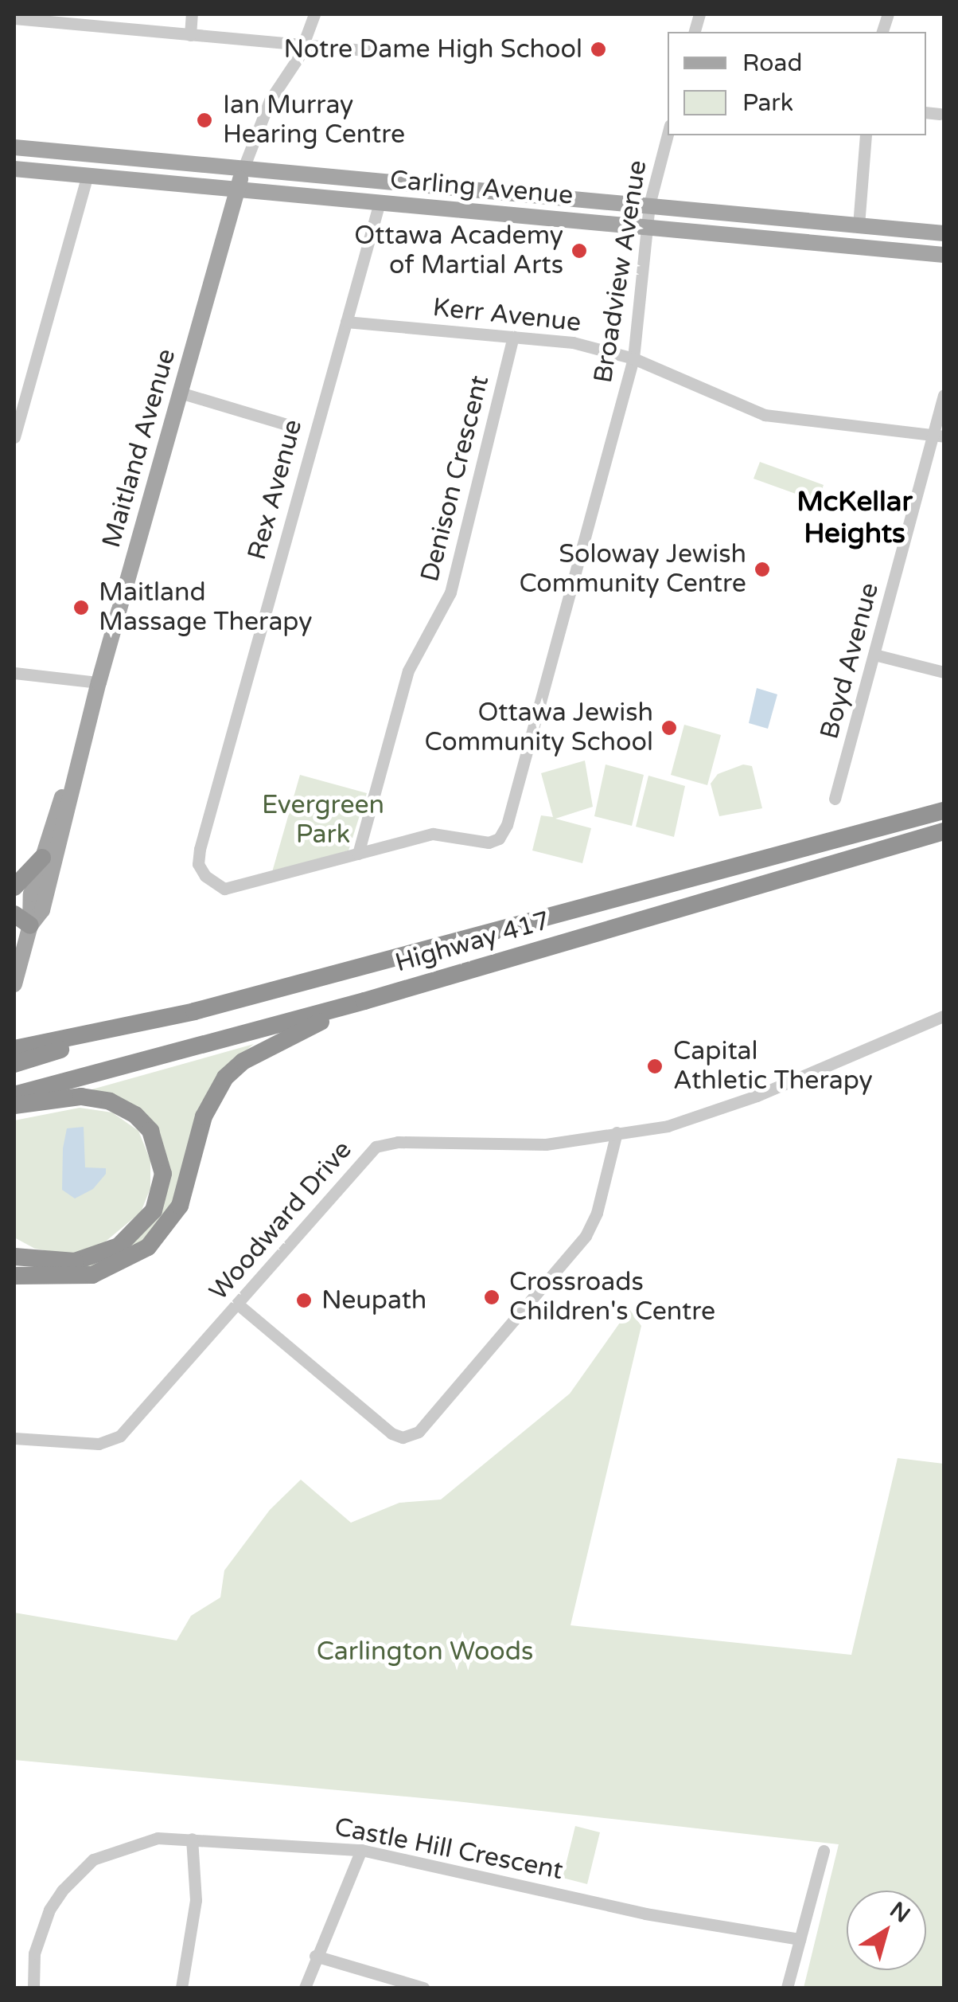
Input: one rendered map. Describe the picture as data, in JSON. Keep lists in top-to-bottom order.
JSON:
{
  "streets": {
    "highway": ["Highway 417"],
    "main road": ["Carling Avenue", "Maitland Avenue"],
    "street": [
      "Broadview Avenue",
      "Kerr Avenue",
      "Denison Crescent",
      "Rex Avenue",
      "Boyd Avenue",
      "Woodward Drive",
      "Castle Hill Crescent"
    ]
  },
  "crossings": [
    ["Carling Avenue", "Broadview Avenue"],
    ["Carling Avenue", "Maitland Avenue"],
    ["Carling Avenue", "Rex Avenue"],
    ["Broadview Avenue", "Kerr Avenue"],
    ["Broadview Avenue", "Denison Crescent"],
    ["Broadview Avenue", "Rex Avenue"],
    ["Kerr Avenue", "Denison Crescent"],
    ["Kerr Avenue", "Rex Avenue"],
    ["Kerr Avenue", "Boyd Avenue"],
    ["Denison Crescent", "Rex Avenue"]
  ],
  "districts": ["McKellar Heights"],
  "parks": ["Evergreen Park", "Carlington Woods"],
  "places": [
    "Notre Dame High School",
    "Ian Murray Hearing Centre",
    "Ottawa Academy of Martial Arts",
    "Soloway Jewish Community Centre",
    "Maitland Massage Therapy",
    "Ottawa Jewish Community School",
    "Capital Athletic Therapy",
    "Crossroads Children's Centre",
    "Neupath"
  ],
  "legend": ["Road", "Park"],
  "north": "top right"
}
